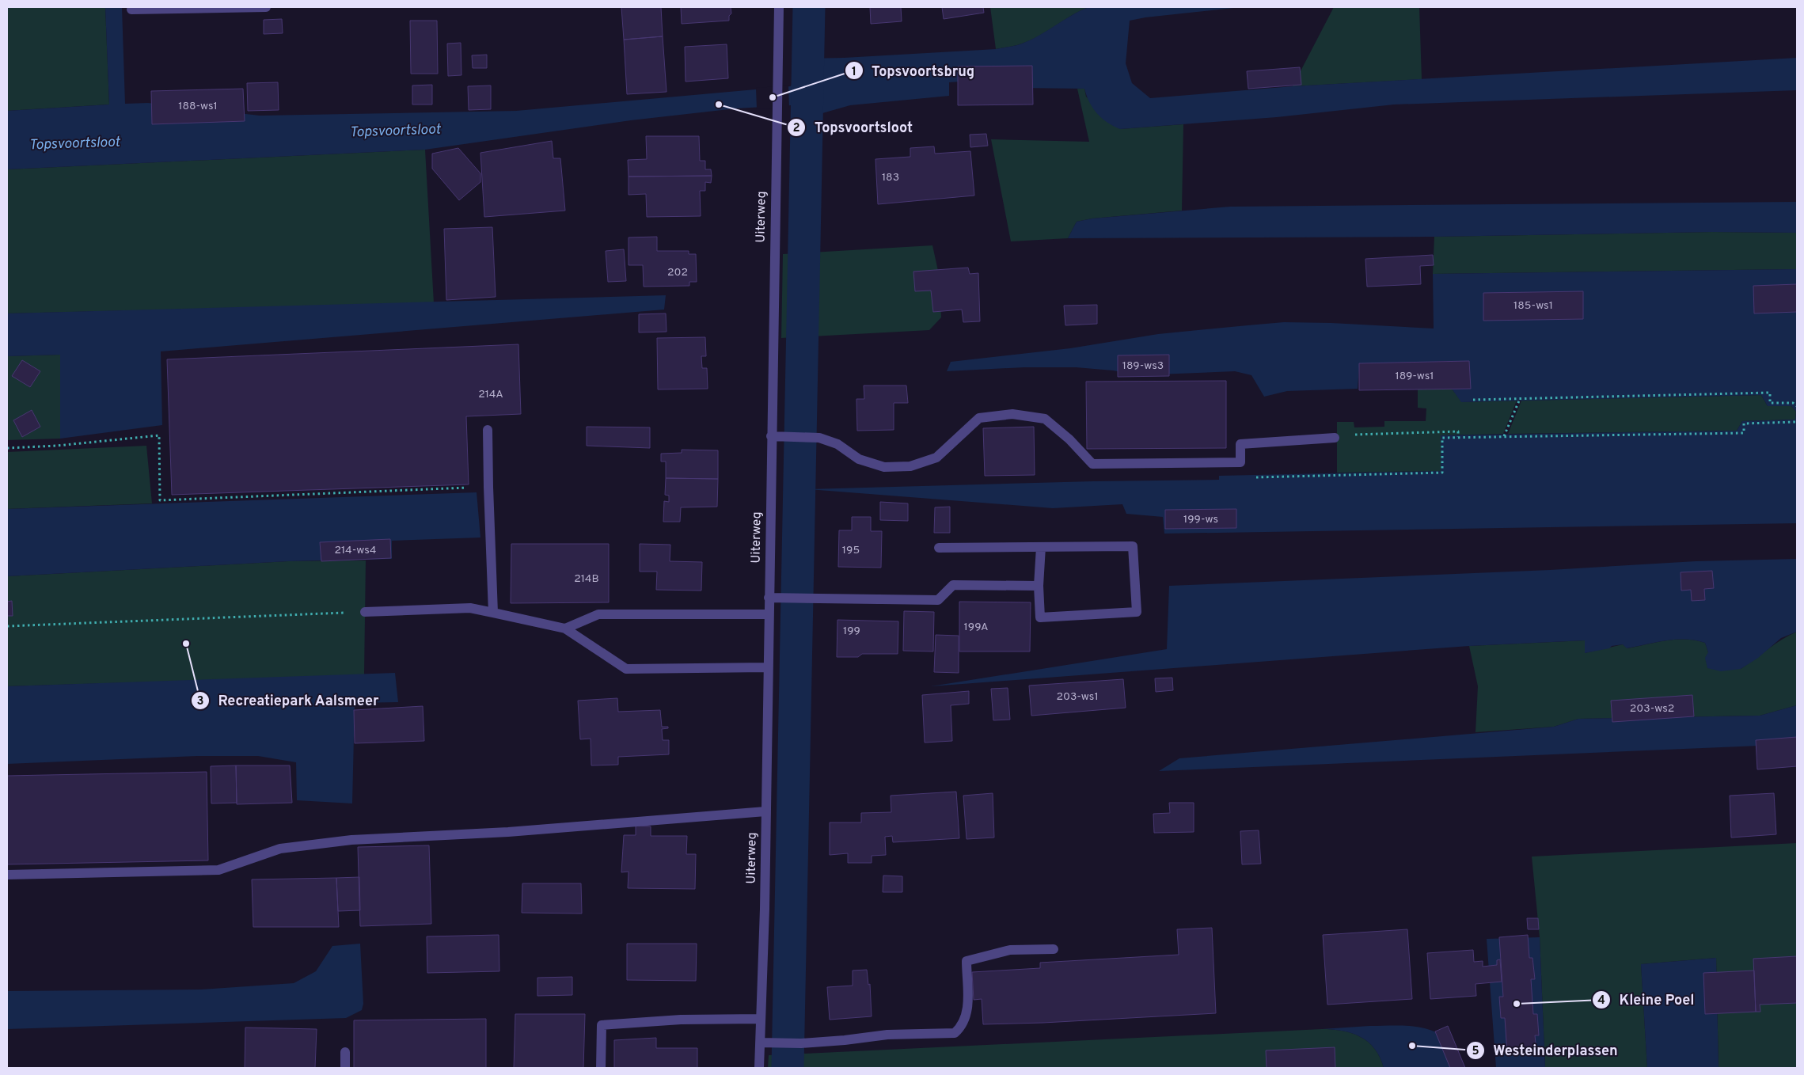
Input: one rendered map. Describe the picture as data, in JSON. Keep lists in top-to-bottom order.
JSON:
{
  "streets": {
    "street": ["Uiterweg"]
  },
  "water": ["Topsvoortsloot"],
  "places": [
    "Topsvoortsbrug",
    "Topsvoortsloot",
    "Recreatiepark Aalsmeer",
    "Kleine Poel",
    "Westeinderplassen"
  ],
  "house_numbers": [
    "188-ws1",
    "183",
    "202",
    "185-ws1",
    "189-ws3",
    "189-ws1",
    "214A",
    "199-ws",
    "214-ws4",
    "195",
    "214B",
    "199A",
    "199",
    "203-ws1",
    "203-ws2"
  ]
}
